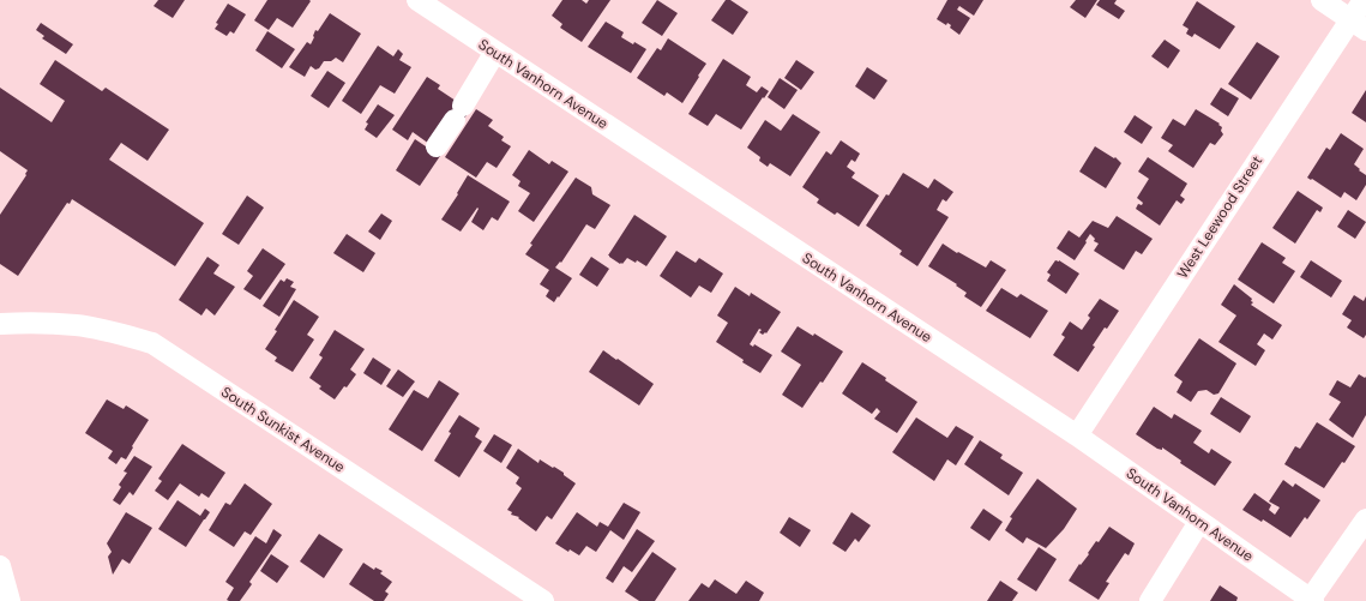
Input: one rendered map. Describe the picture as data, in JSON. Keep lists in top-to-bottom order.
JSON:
{
  "streets": {
    "street": ["South Vanhorn Avenue", "West Leewood Street", "South Sunkist Avenue"]
  },
  "crossings": [
    ["South Vanhorn Avenue", "West Leewood Street"]
  ]
}
